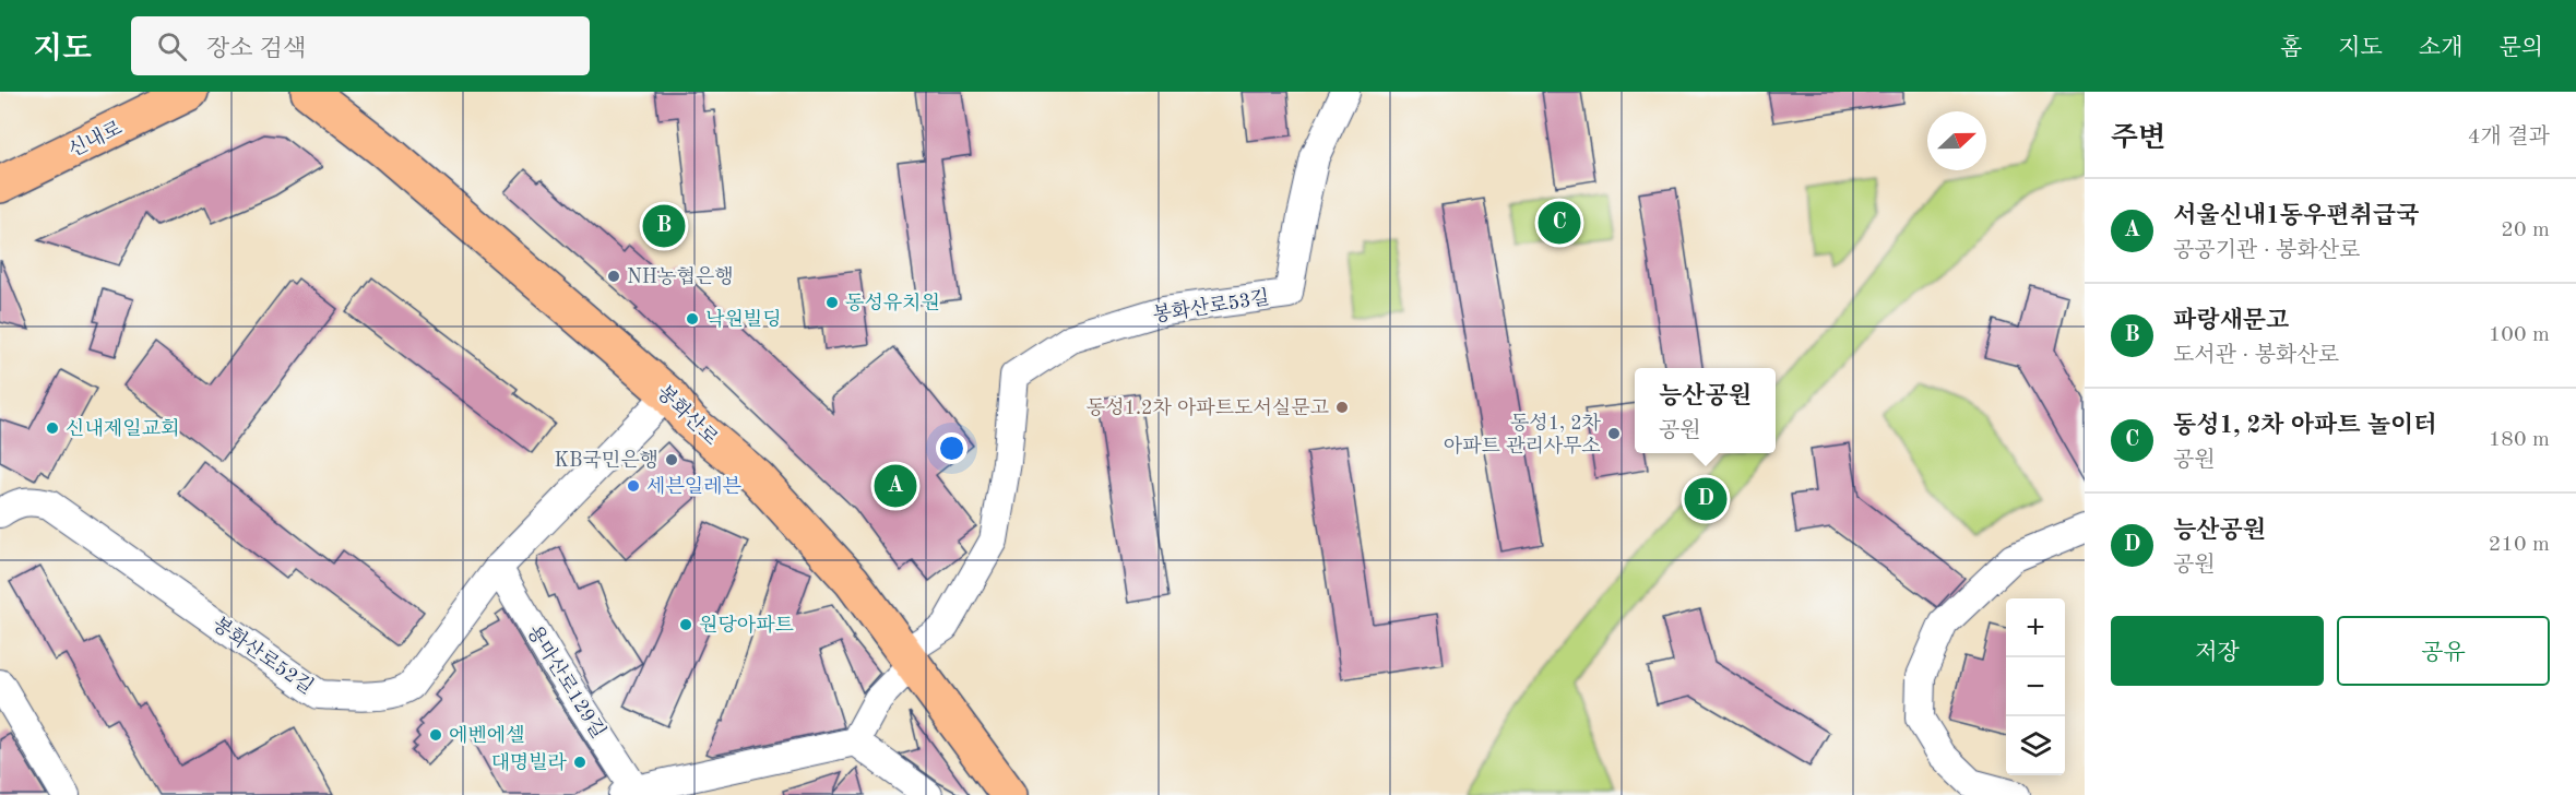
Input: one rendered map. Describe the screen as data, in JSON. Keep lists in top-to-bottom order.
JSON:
{
  "streets": {
    "main road": ["신내로", "봉화산로"],
    "street": ["봉화산로53길", "봉화산로52길", "용마산로129길"]
  },
  "crossings": [
    ["봉화산로53길", "봉화산로"],
    ["봉화산로", "봉화산로52길"],
    ["봉화산로52길", "용마산로129길"]
  ],
  "places": [
    "NH농협은행",
    "동성유치원",
    "낙원빌딩",
    "동성1.2차 아파트도서실문고",
    "신내제일교회",
    "동성1, 2차 아파트 관리사무소",
    "KB국민은행",
    "세븐일레븐",
    "원당아파트",
    "에벤에셀",
    "대명빌라"
  ],
  "north": "right",
  "page": {
    "header": "지도",
    "search": "장소 검색",
    "nav": [
      "홈",
      "지도",
      "소개",
      "문의"
    ],
    "heading": ["주변", "4개 결과"],
    "list": [
      {
        "mark": "A",
        "name": "서울신내1동우편취급국",
        "note": "공공기관 · 봉화산로",
        "value": "20 m"
      },
      {
        "mark": "B",
        "name": "파랑새문고",
        "note": "도서관 · 봉화산로",
        "value": "100 m"
      },
      {
        "mark": "C",
        "name": "동성1, 2차 아파트 놀이터",
        "note": "공원",
        "value": "180 m"
      },
      {
        "mark": "D",
        "name": "능산공원",
        "note": "공원",
        "value": "210 m"
      }
    ],
    "pins": [
      "C",
      "B",
      "A",
      "D"
    ],
    "popup": ["능산공원", "공원"],
    "buttons": ["저장", "공유"],
    "map_buttons": ["+", "−"]
  }
}
